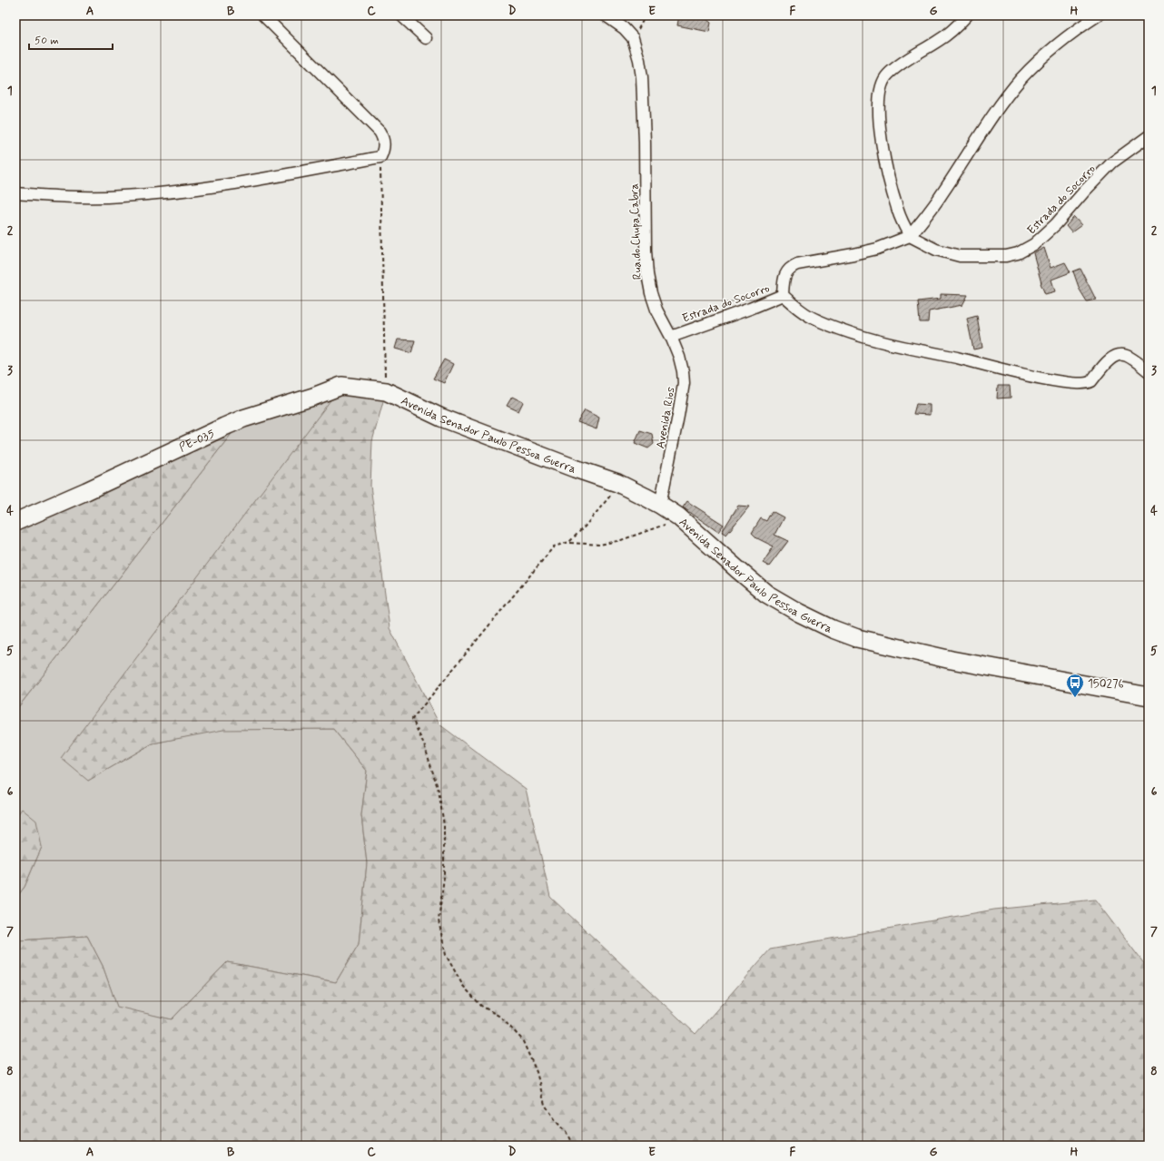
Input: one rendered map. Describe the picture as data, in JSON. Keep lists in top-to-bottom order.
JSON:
{
  "streets": {
    "main road": ["Avenida Senador Paulo Pessoa Guerra", "PE-035"],
    "street": ["Estrada do Socorro", "Rua do Chupa Cabra", "Avenida Rios"]
  },
  "crossings": [
    ["Estrada do Socorro", "Rua do Chupa Cabra"],
    ["Estrada do Socorro", "Avenida Rios"],
    ["Rua do Chupa Cabra", "Avenida Rios"],
    ["Avenida Rios", "Avenida Senador Paulo Pessoa Guerra"],
    ["Avenida Senador Paulo Pessoa Guerra", "PE-035"]
  ],
  "places": {
    "bus stop": ["150276"]
  },
  "scale_bar": "50 m",
  "grid": {
    "columns": [
      "A",
      "B",
      "C",
      "D",
      "E",
      "F",
      "G",
      "H"
    ],
    "rows": [
      "1",
      "2",
      "3",
      "4",
      "5",
      "6",
      "7",
      "8"
    ]
  }
}
